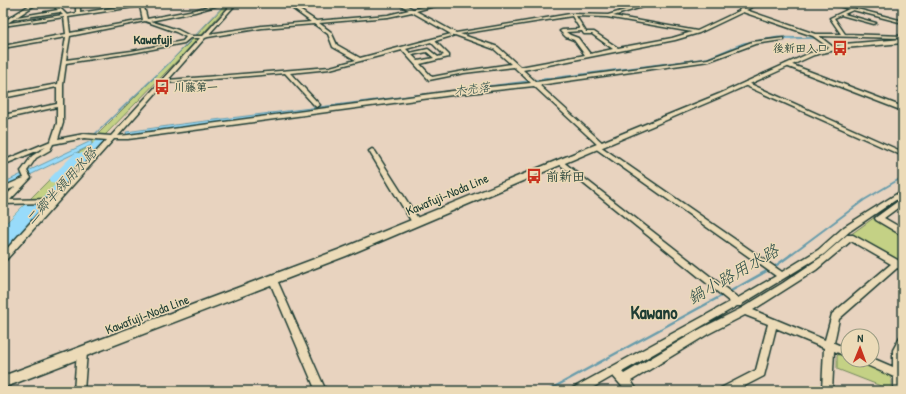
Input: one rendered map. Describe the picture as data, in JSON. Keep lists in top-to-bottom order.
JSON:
{
  "streets": {
    "main road": ["Kawafuji-Noda Line"]
  },
  "districts": ["Kawafuji", "Kawano"],
  "water": ["木売落", "二郷半領用水路", "鍋小路用水路"],
  "places": {
    "bus stop": ["後新田入口", "川藤第一", "前新田"]
  },
  "north": "top"
}
